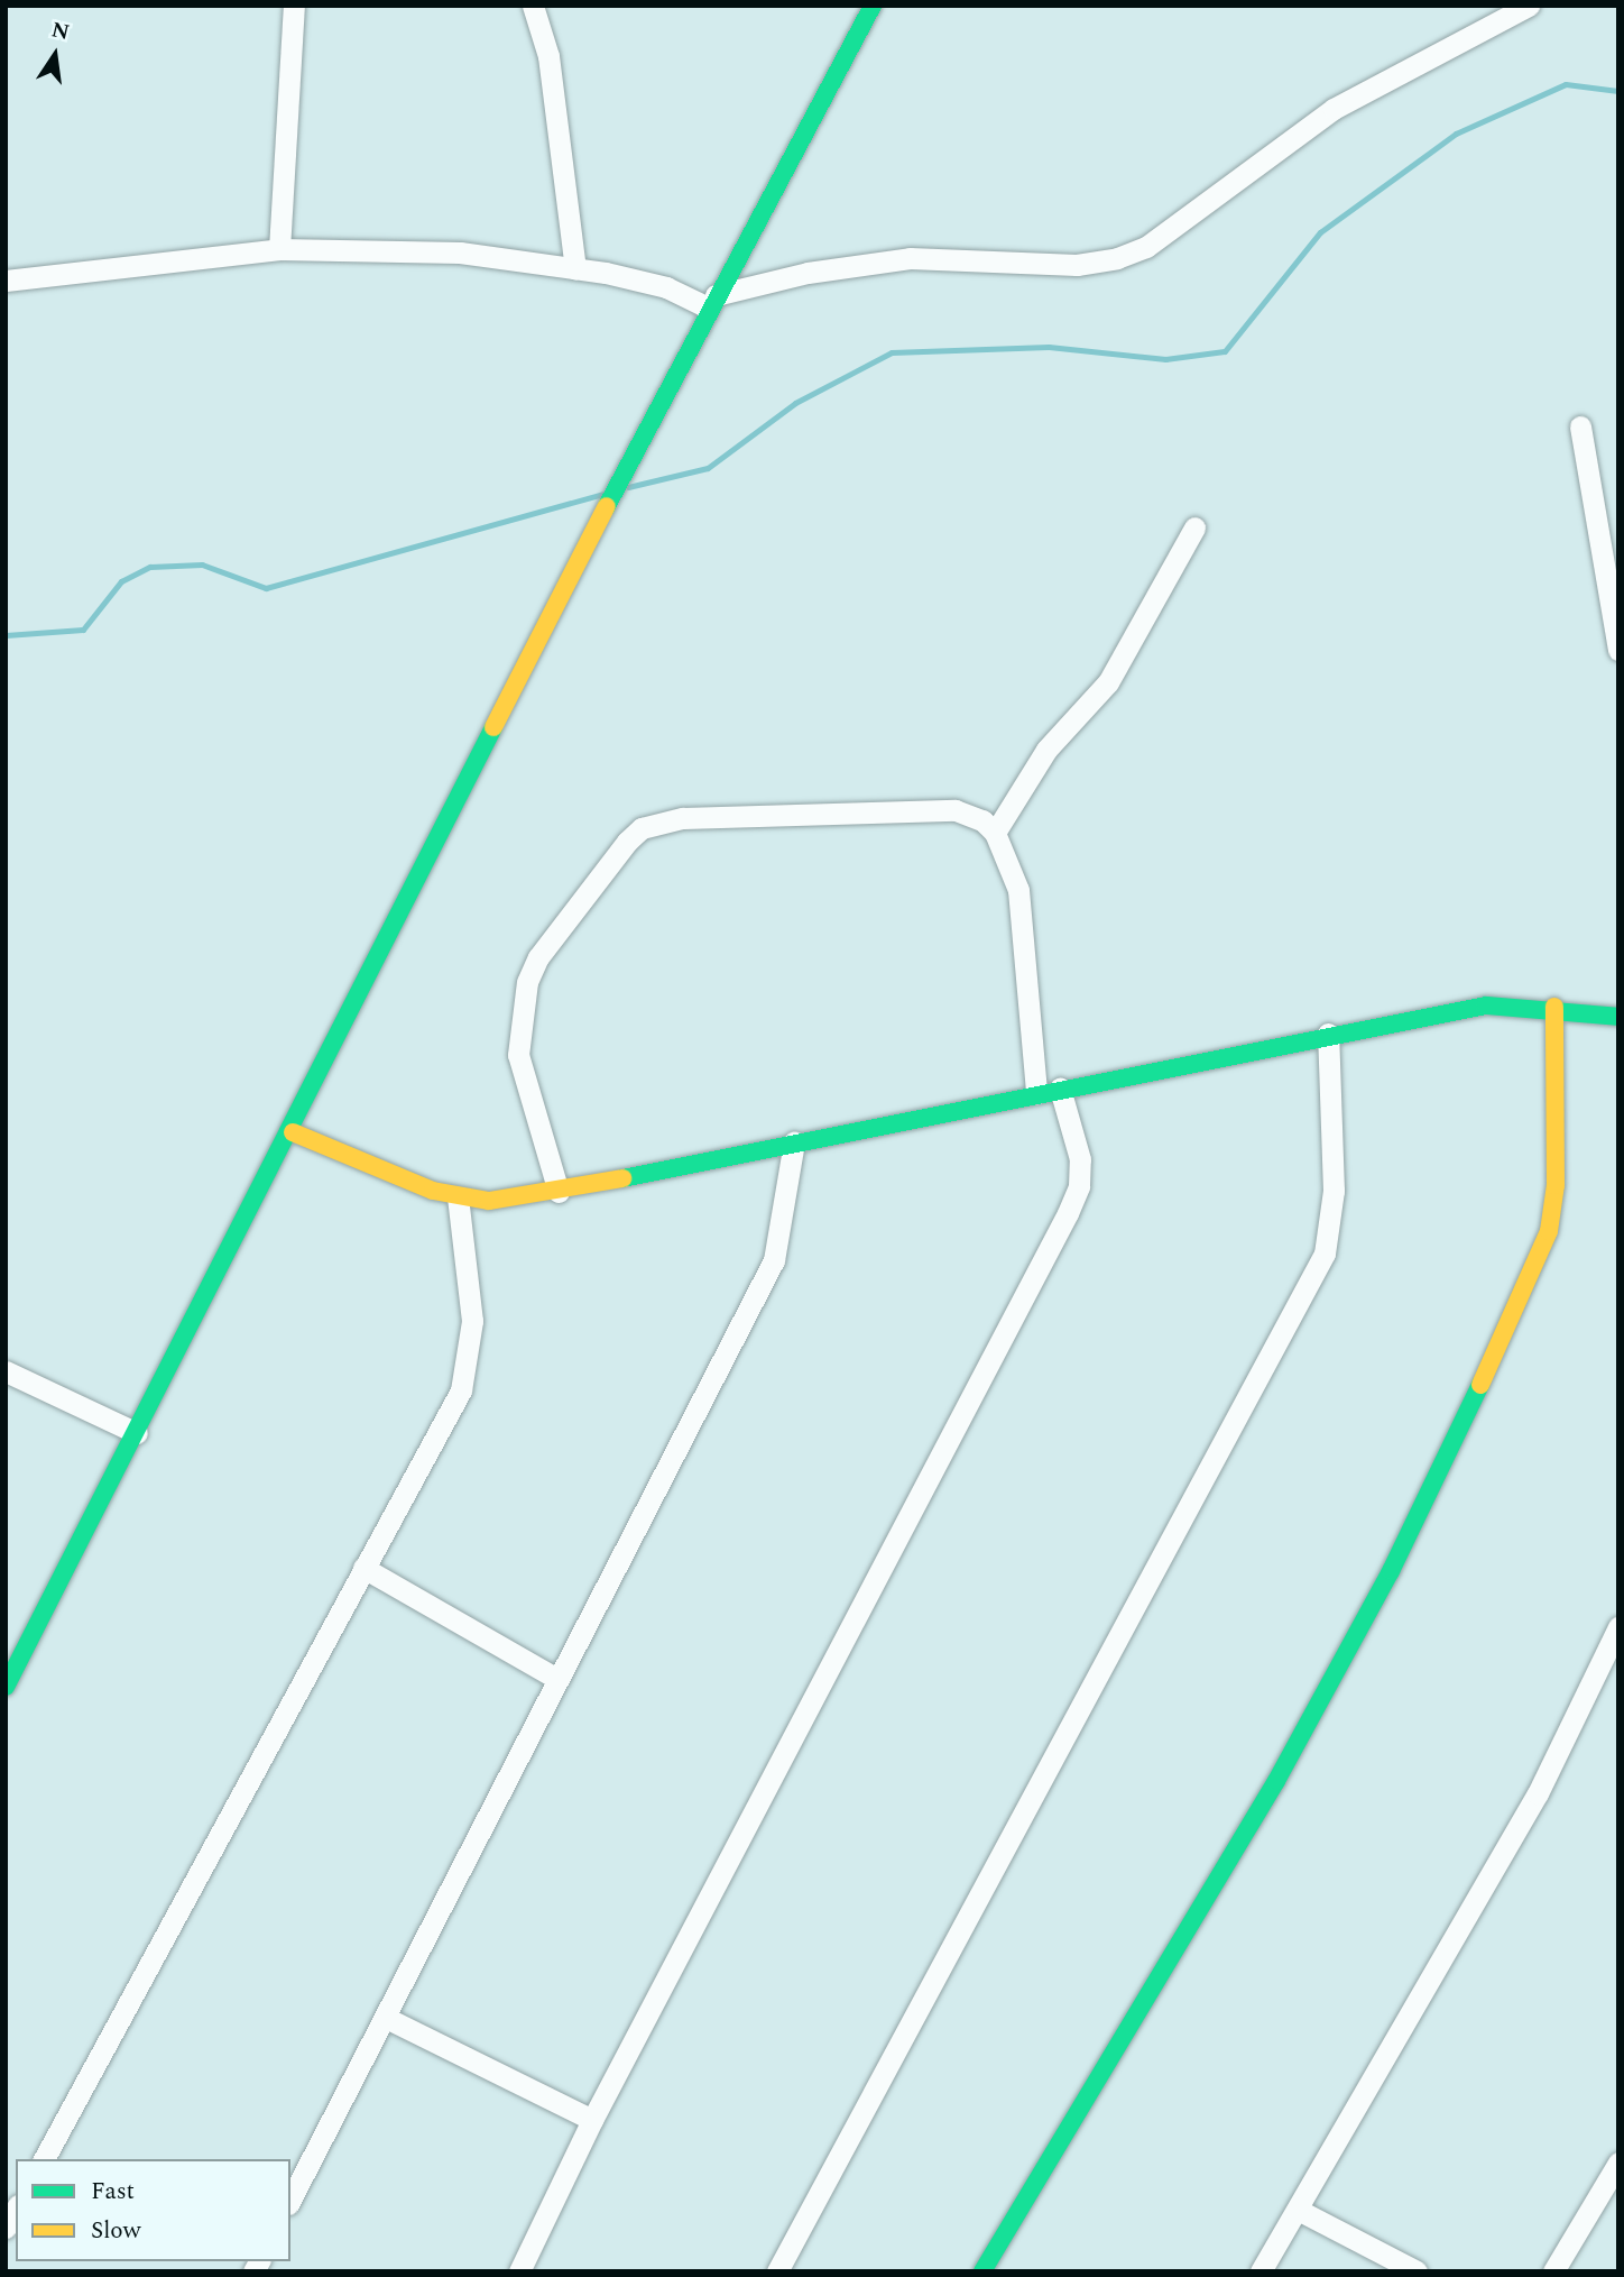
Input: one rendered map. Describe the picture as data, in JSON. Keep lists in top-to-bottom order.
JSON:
{
  "legend": ["Fast", "Slow"],
  "north": "top"
}
